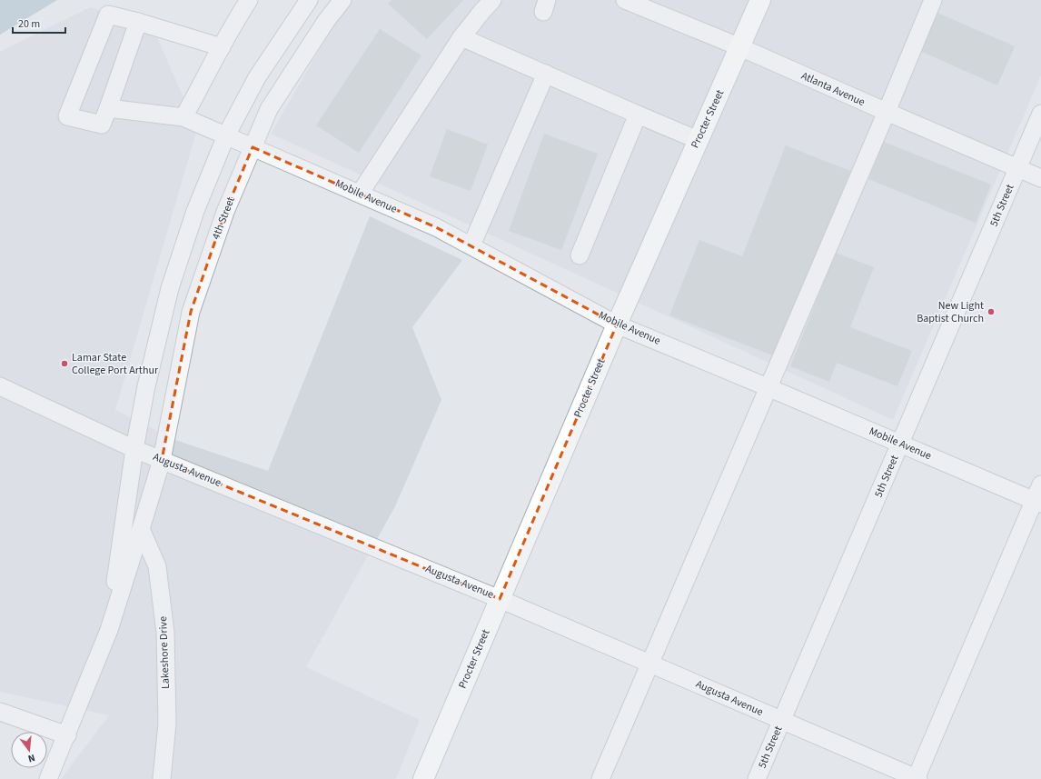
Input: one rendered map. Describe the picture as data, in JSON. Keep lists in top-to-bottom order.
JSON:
{
  "streets": {
    "main road": ["Procter Street"],
    "street": [
      "Atlanta Avenue",
      "Mobile Avenue",
      "5th Street",
      "4th Street",
      "Augusta Avenue",
      "Lakeshore Drive"
    ]
  },
  "crossings": [
    ["Atlanta Avenue", "Procter Street"],
    ["Atlanta Avenue", "5th Street"],
    ["Procter Street", "Mobile Avenue"],
    ["Procter Street", "Augusta Avenue"],
    ["Mobile Avenue", "5th Street"],
    ["Mobile Avenue", "4th Street"],
    ["5th Street", "Augusta Avenue"],
    ["4th Street", "Augusta Avenue"]
  ],
  "places": ["New Light Baptist Church", "Lamar State College Port Arthur"],
  "scale_bar": "20 m",
  "north": "bottom"
}
